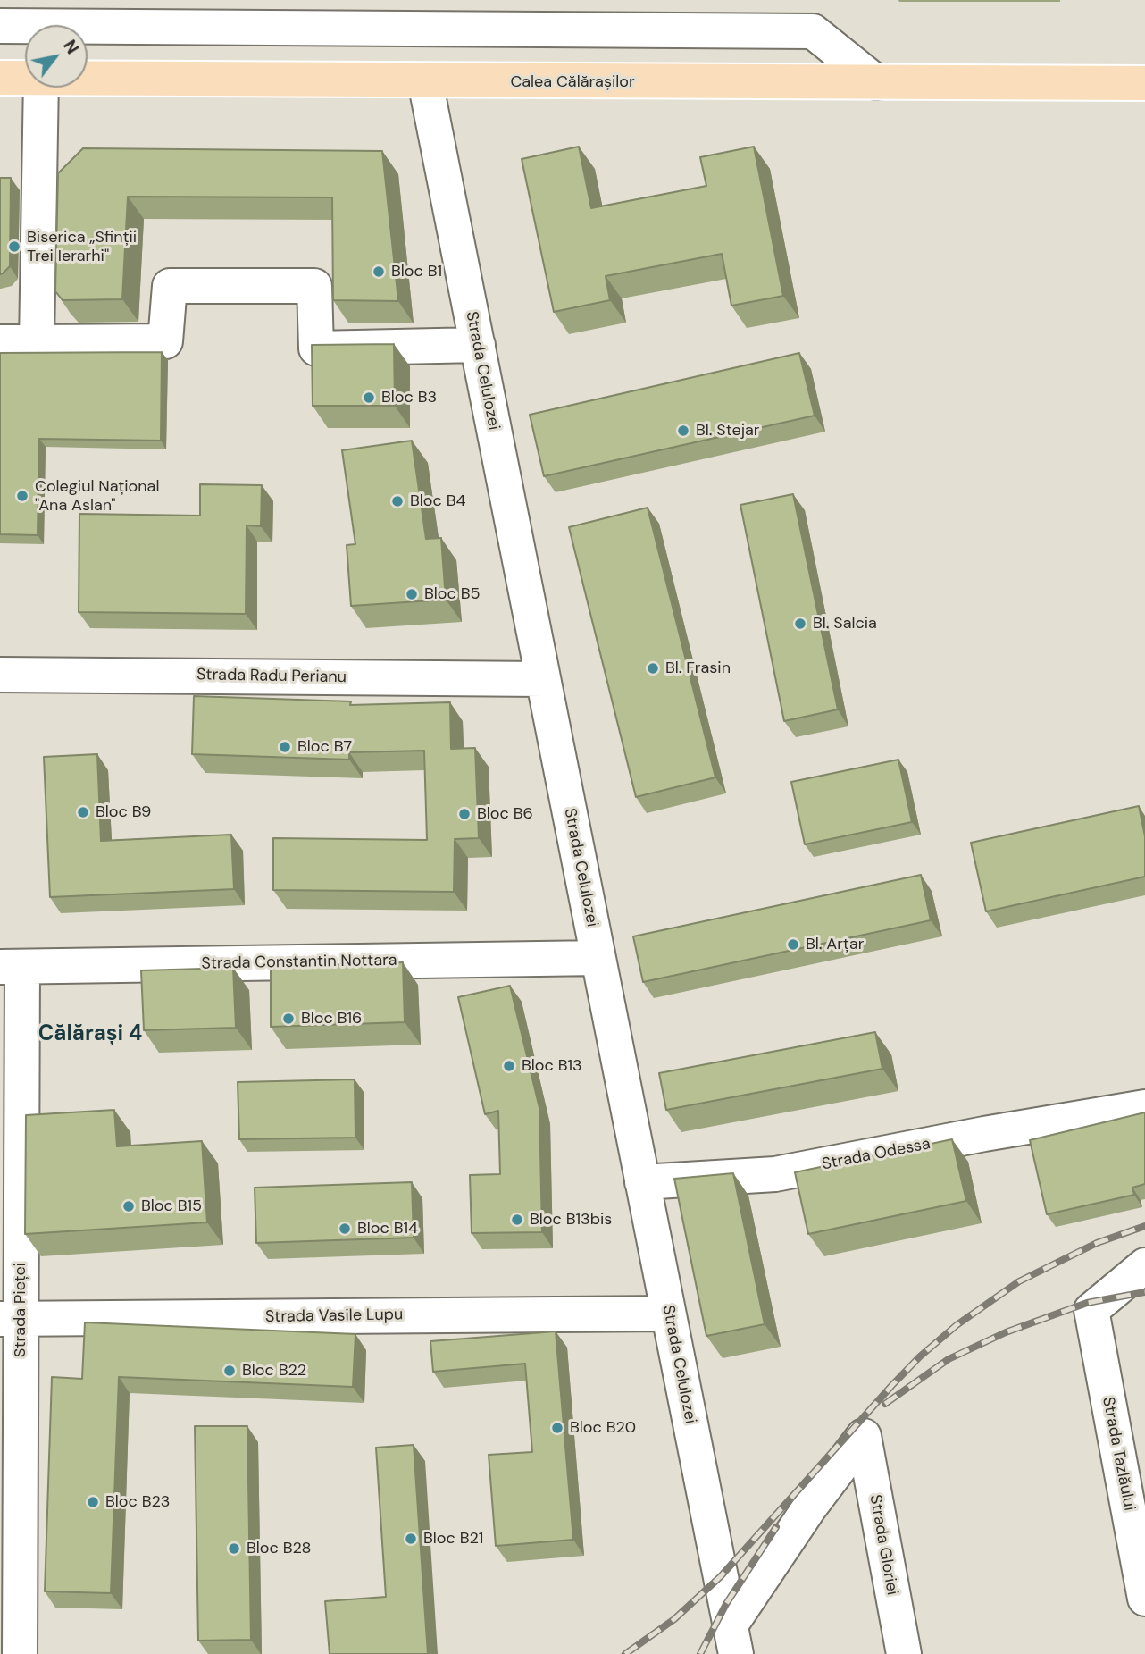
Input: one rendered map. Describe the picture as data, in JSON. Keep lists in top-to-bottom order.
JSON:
{
  "streets": {
    "main road": ["Calea Călărașilor"],
    "street": [
      "Strada Celulozei",
      "Strada Radu Perianu",
      "Strada Constantin Nottara",
      "Strada Odessa",
      "Strada Pieței",
      "Strada Vasile Lupu",
      "Strada Tazlăului",
      "Strada Gloriei"
    ]
  },
  "crossings": [
    ["Calea Călărașilor", "Strada Celulozei"],
    ["Strada Celulozei", "Strada Radu Perianu"],
    ["Strada Celulozei", "Strada Constantin Nottara"],
    ["Strada Celulozei", "Strada Odessa"],
    ["Strada Celulozei", "Strada Vasile Lupu"],
    ["Strada Celulozei", "Strada Gloriei"],
    ["Strada Constantin Nottara", "Strada Pieței"],
    ["Strada Pieței", "Strada Vasile Lupu"]
  ],
  "districts": ["Călărași 4"],
  "places": [
    "Biserica „Sfinții Trei Ierarhi\"",
    "Bloc B1",
    "Bloc B3",
    "Bl. Stejar",
    "Colegiul Național \"Ana Aslan\"",
    "Bloc B4",
    "Bloc B5",
    "Bl. Salcia",
    "Bl. Frasin",
    "Bloc B7",
    "Bloc B9",
    "Bloc B6",
    "Bl. Arțar",
    "Bloc B16",
    "Bloc B13",
    "Bloc B15",
    "Bloc B13bis",
    "Bloc B14",
    "Bloc B22",
    "Bloc B20",
    "Bloc B23",
    "Bloc B21",
    "Bloc B28"
  ],
  "north": "top right"
}
